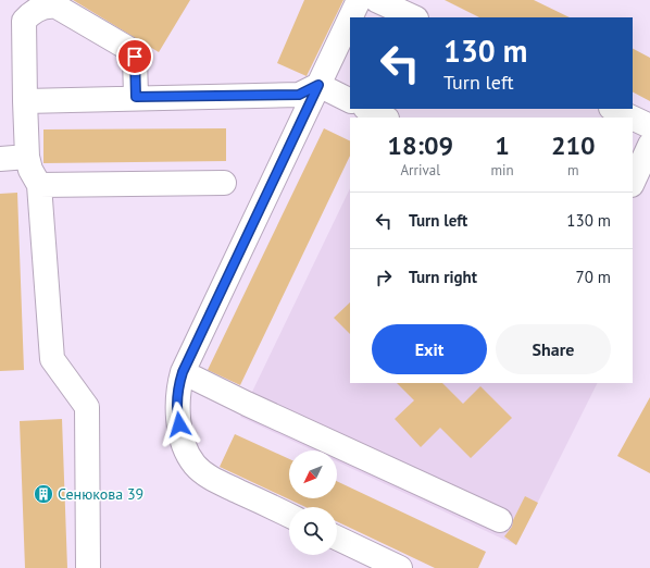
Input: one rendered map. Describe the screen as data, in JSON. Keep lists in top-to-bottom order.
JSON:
{
  "places": {
    "building": ["Сенюкова 39"]
  },
  "north": "bottom left",
  "page": {
    "turn": ["130 m", "Turn left"],
    "eta": [
      "18:09",
      "Arrival",
      "1",
      "min",
      "210",
      "m"
    ],
    "list": [
      {
        "name": "Turn left",
        "value": "130 m"
      },
      {
        "name": "Turn right",
        "value": "70 m"
      }
    ],
    "buttons": ["Exit", "Share"]
  }
}
